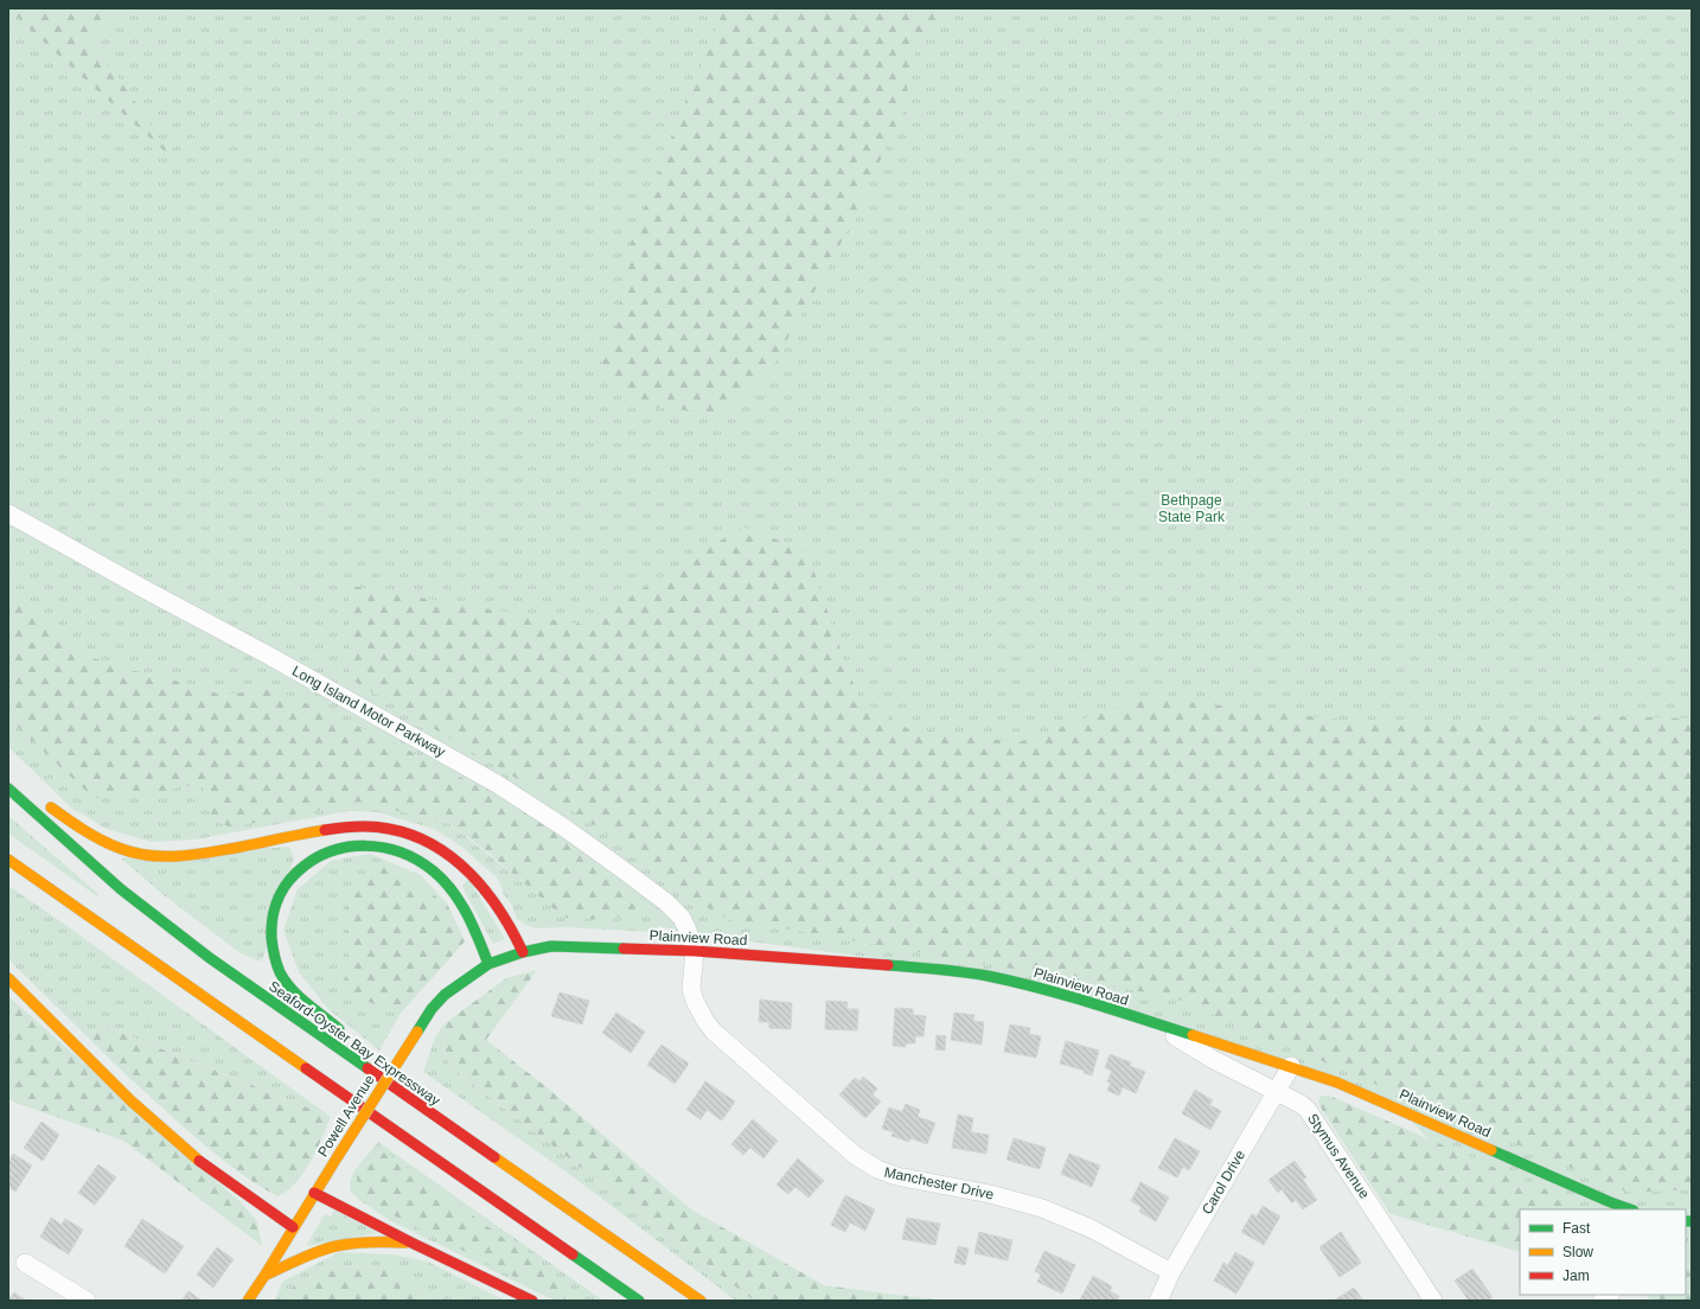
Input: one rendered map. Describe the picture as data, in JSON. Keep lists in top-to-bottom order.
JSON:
{
  "streets": {
    "main road": ["Plainview Road", "Seaford-Oyster Bay Expressway", "Powell Avenue"],
    "street": [
      "Long Island Motor Parkway",
      "Stymus Avenue",
      "Carol Drive",
      "Manchester Drive"
    ]
  },
  "crossings": [
    ["Long Island Motor Parkway", "Plainview Road"],
    ["Long Island Motor Parkway", "Manchester Drive"],
    ["Plainview Road", "Powell Avenue"],
    ["Plainview Road", "Stymus Avenue"],
    ["Plainview Road", "Carol Drive"],
    ["Plainview Road", "Manchester Drive"],
    ["Stymus Avenue", "Carol Drive"],
    ["Carol Drive", "Manchester Drive"]
  ],
  "parks": ["Bethpage State Park"],
  "legend": ["Fast", "Slow", "Jam"]
}
